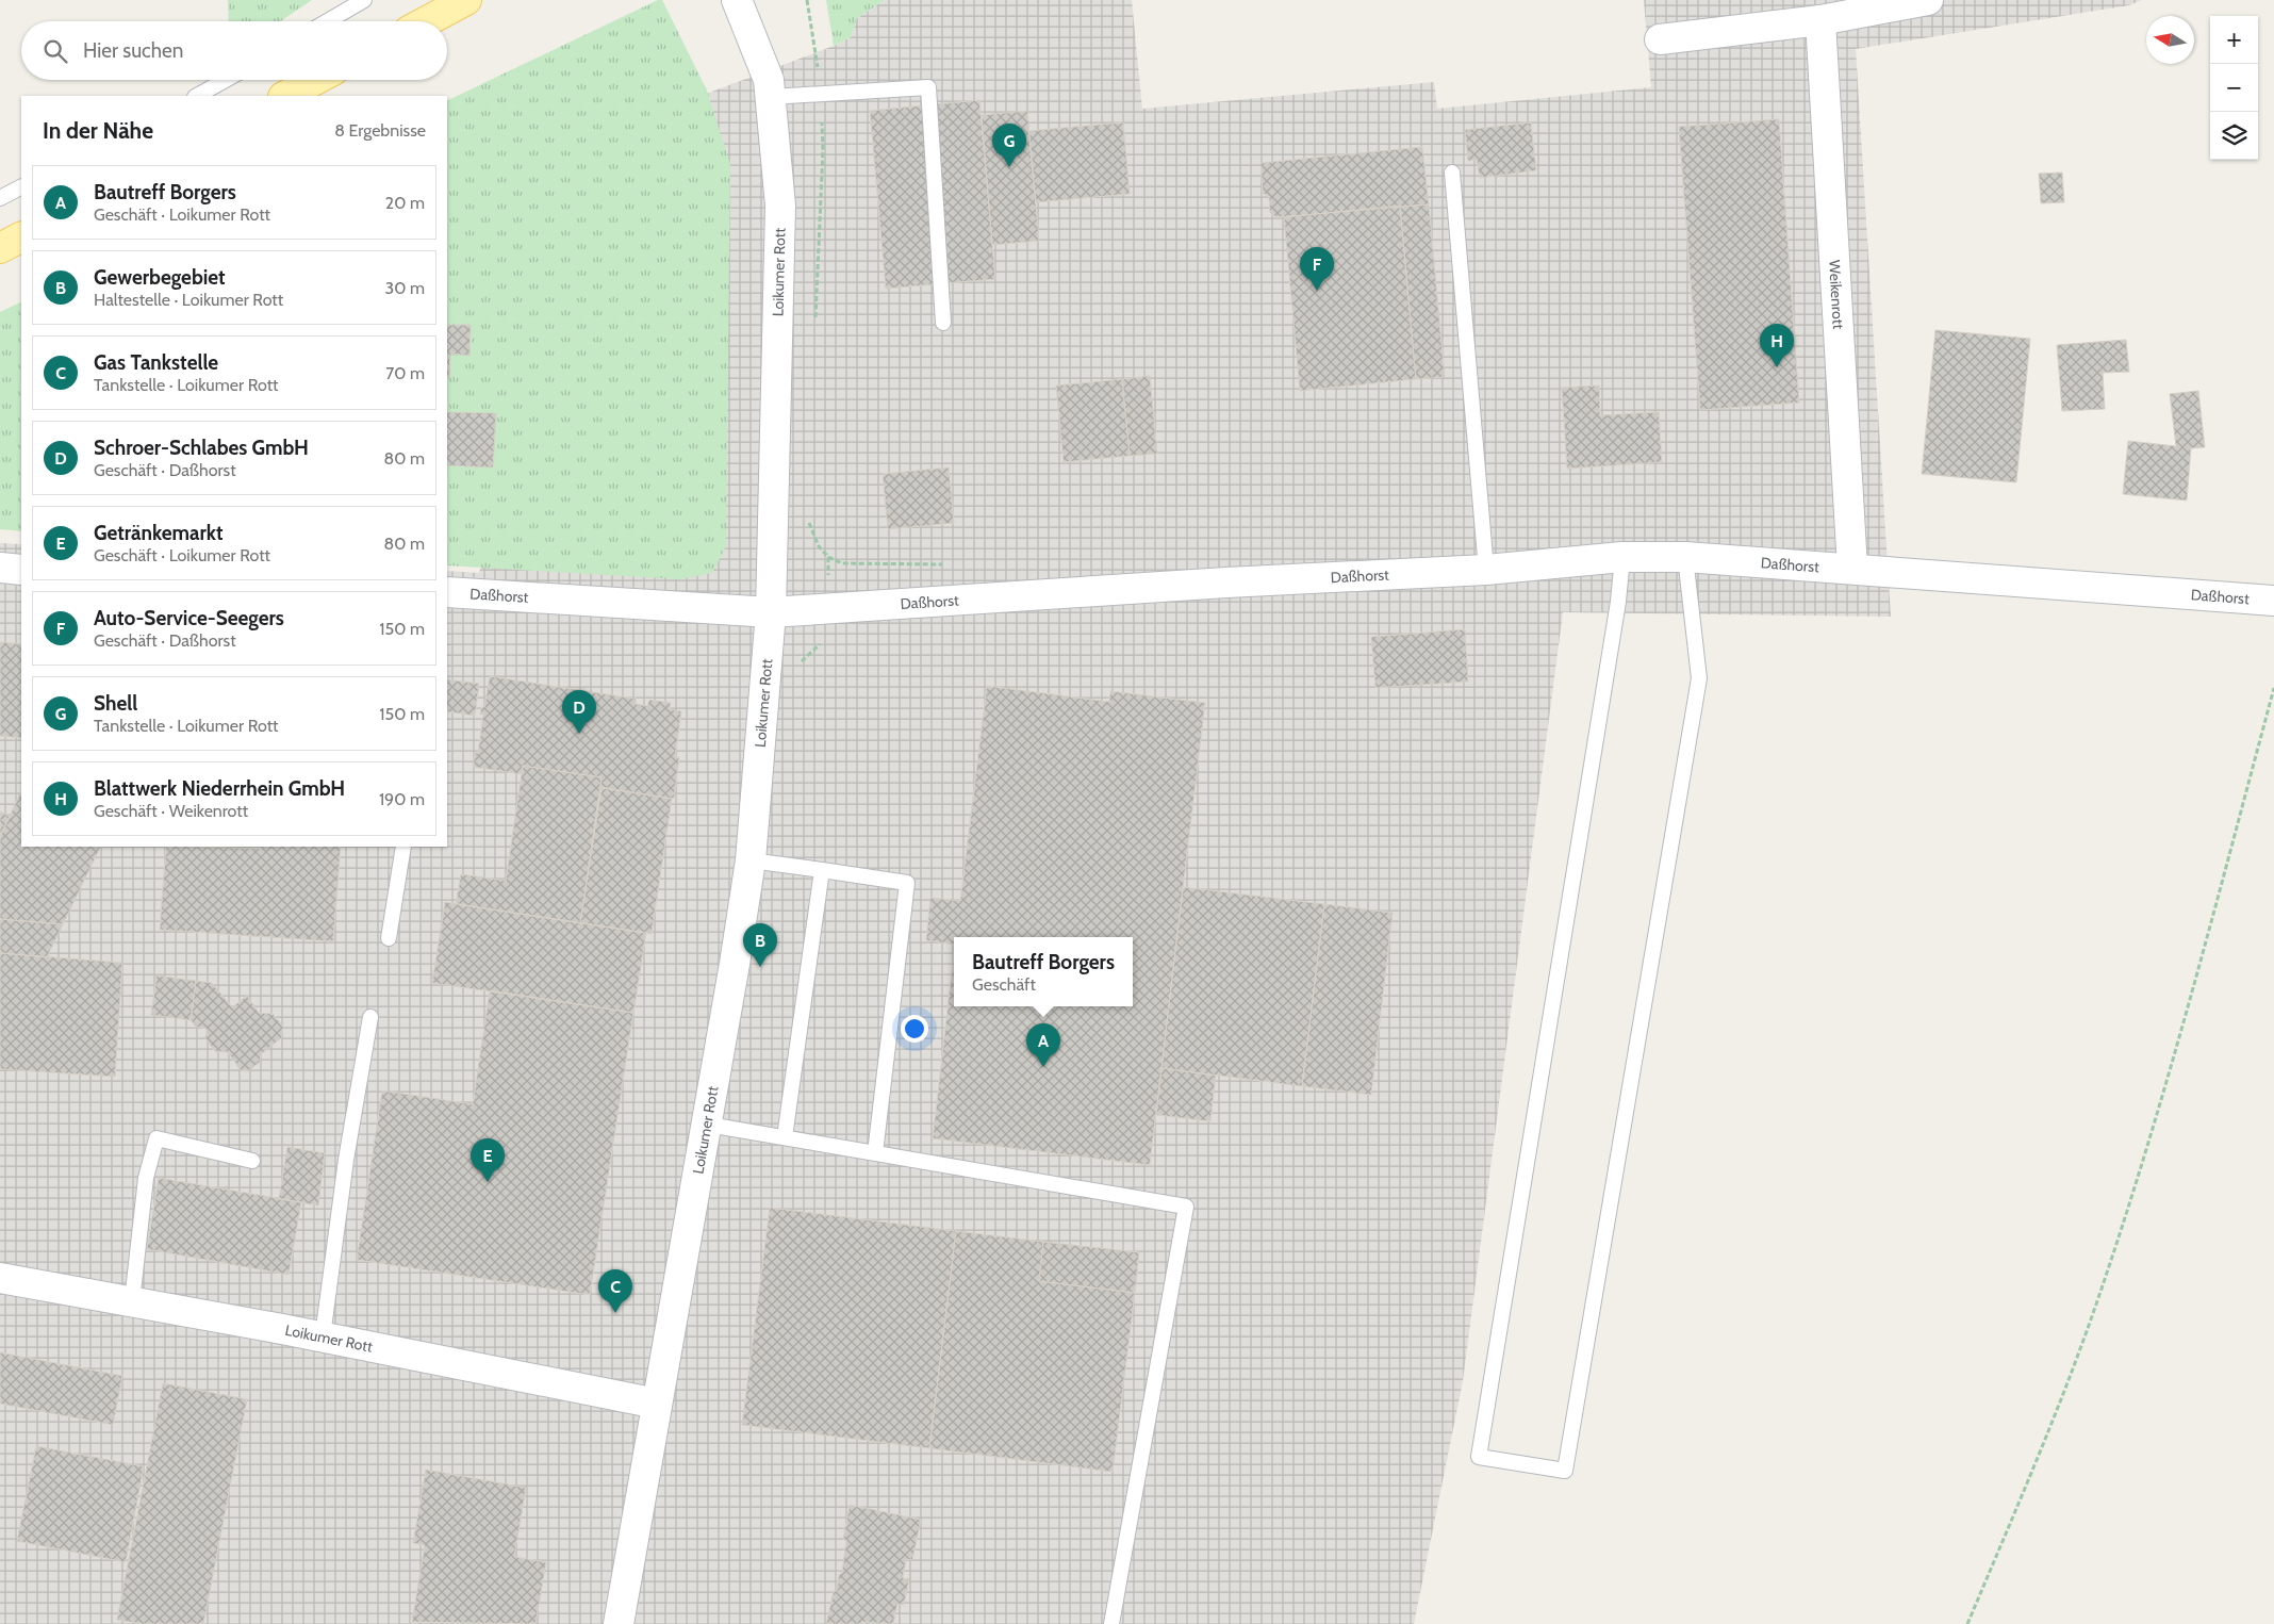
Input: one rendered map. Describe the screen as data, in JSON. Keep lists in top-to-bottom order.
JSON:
{
  "streets": {
    "street": ["Loikumer Rott", "Weikenrott", "Daßhorst"]
  },
  "crossings": [
    ["Loikumer Rott", "Daßhorst"],
    ["Weikenrott", "Daßhorst"]
  ],
  "north": "left",
  "page": {
    "map_buttons": ["+", "−"],
    "search": "Hier suchen",
    "heading": ["In der Nähe", "8 Ergebnisse"],
    "pins": [
      "G",
      "F",
      "H",
      "D",
      "B",
      "A",
      "E",
      "C"
    ],
    "list": [
      {
        "mark": "A",
        "name": "Bautreff Borgers",
        "note": "Geschäft · Loikumer Rott",
        "value": "20 m"
      },
      {
        "mark": "B",
        "name": "Gewerbegebiet",
        "note": "Haltestelle · Loikumer Rott",
        "value": "30 m"
      },
      {
        "mark": "C",
        "name": "Gas Tankstelle",
        "note": "Tankstelle · Loikumer Rott",
        "value": "70 m"
      },
      {
        "mark": "D",
        "name": "Schroer-Schlabes GmbH",
        "note": "Geschäft · Daßhorst",
        "value": "80 m"
      },
      {
        "mark": "E",
        "name": "Getränkemarkt",
        "note": "Geschäft · Loikumer Rott",
        "value": "80 m"
      },
      {
        "mark": "F",
        "name": "Auto-Service-Seegers",
        "note": "Geschäft · Daßhorst",
        "value": "150 m"
      },
      {
        "mark": "G",
        "name": "Shell",
        "note": "Tankstelle · Loikumer Rott",
        "value": "150 m"
      },
      {
        "mark": "H",
        "name": "Blattwerk Niederrhein GmbH",
        "note": "Geschäft · Weikenrott",
        "value": "190 m"
      }
    ],
    "popup": ["Bautreff Borgers", "Geschäft"]
  }
}
